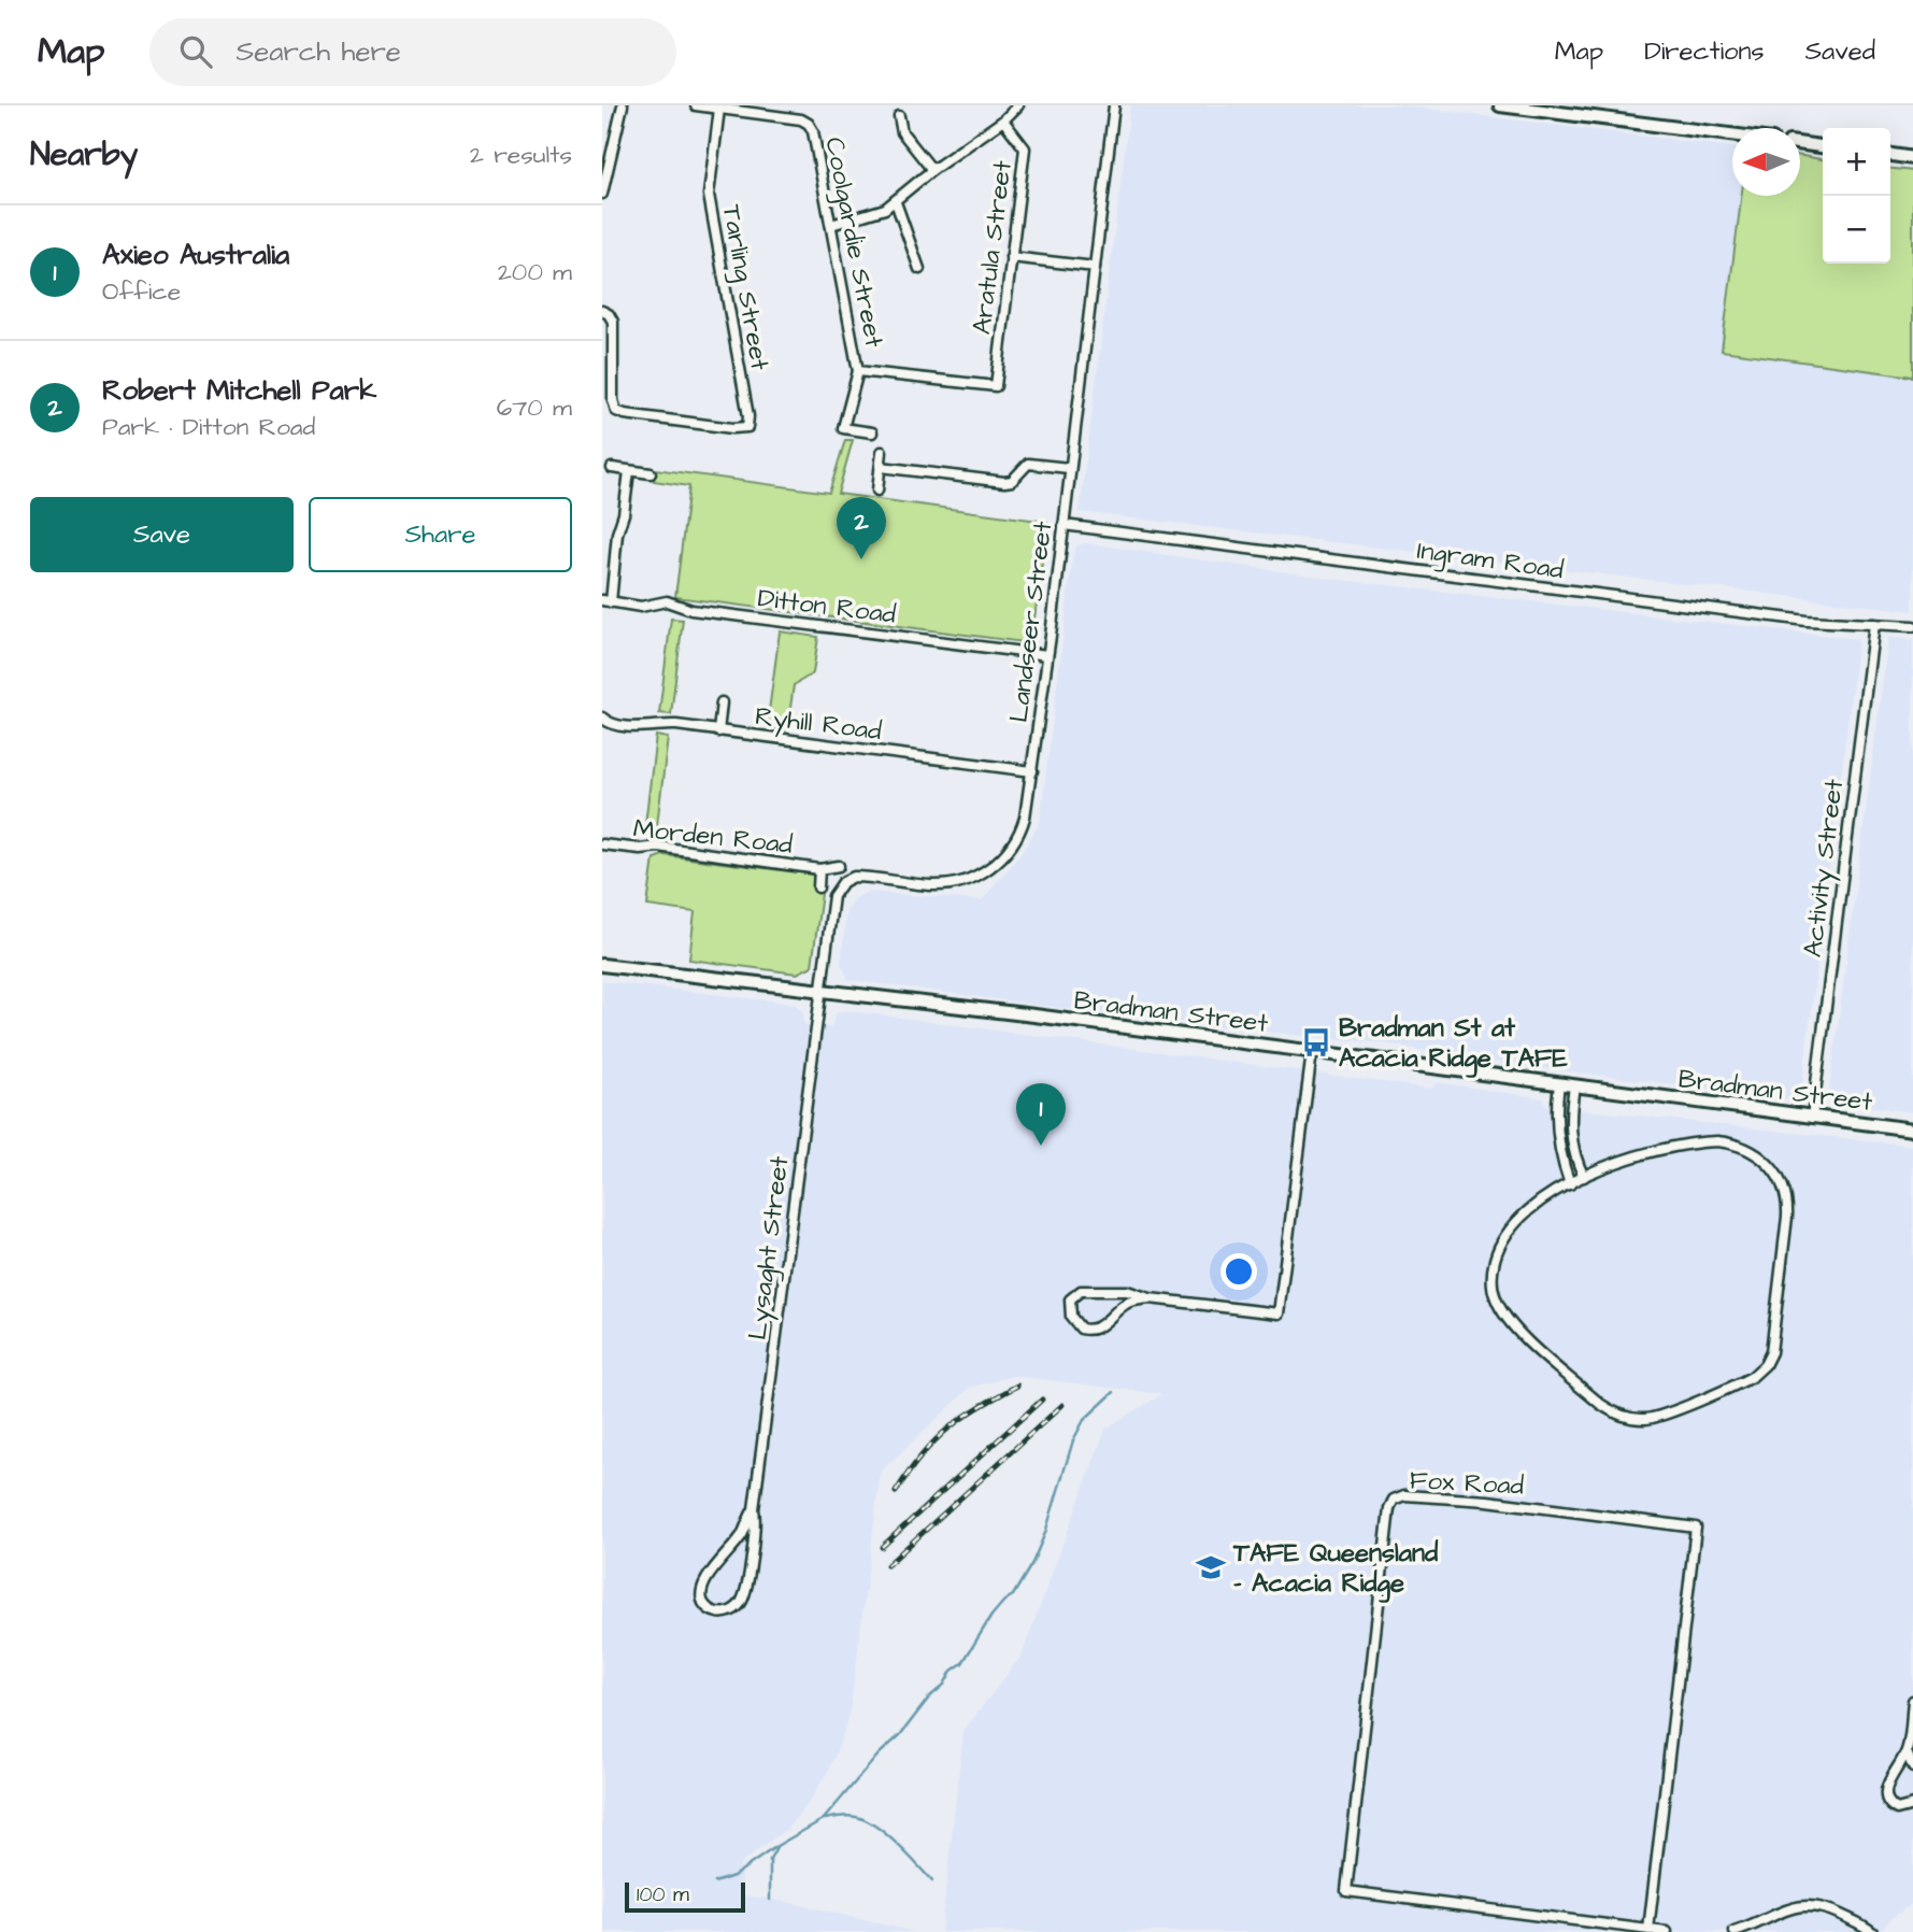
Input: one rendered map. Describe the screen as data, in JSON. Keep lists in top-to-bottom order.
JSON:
{
  "streets": {
    "main road": ["Bradman Street"],
    "street": [
      "Coolgardie Street",
      "Aratula Street",
      "Tarling Street",
      "Ingram Road",
      "Ditton Road",
      "Landseer Street",
      "Ryhill Road",
      "Morden Road",
      "Activity Street",
      "Lysaght Street",
      "Fox Road"
    ]
  },
  "crossings": [
    ["Coolgardie Street", "Aratula Street"],
    ["Ingram Road", "Landseer Street"],
    ["Ingram Road", "Activity Street"],
    ["Ditton Road", "Landseer Street"],
    ["Landseer Street", "Ryhill Road"],
    ["Landseer Street", "Bradman Street"],
    ["Landseer Street", "Lysaght Street"],
    ["Activity Street", "Bradman Street"],
    ["Bradman Street", "Lysaght Street"]
  ],
  "places": {
    "bus stop": ["Bradman St at Acacia Ridge TAFE"],
    "school or university": ["TAFE Queensland - Acacia Ridge"]
  },
  "scale_bar": "100 m",
  "north": "left",
  "page": {
    "header": "Map",
    "search": "Search here",
    "nav": ["Map", "Directions", "Saved"],
    "heading": ["Nearby", "2 results"],
    "map_buttons": ["+", "−"],
    "list": [
      {
        "mark": "1",
        "name": "Axieo Australia",
        "note": "Office",
        "value": "200 m"
      },
      {
        "mark": "2",
        "name": "Robert Mitchell Park",
        "note": "Park · Ditton Road",
        "value": "670 m"
      }
    ],
    "buttons": ["Save", "Share"],
    "pins": ["2", "1"],
    "scale": "100 m"
  }
}
